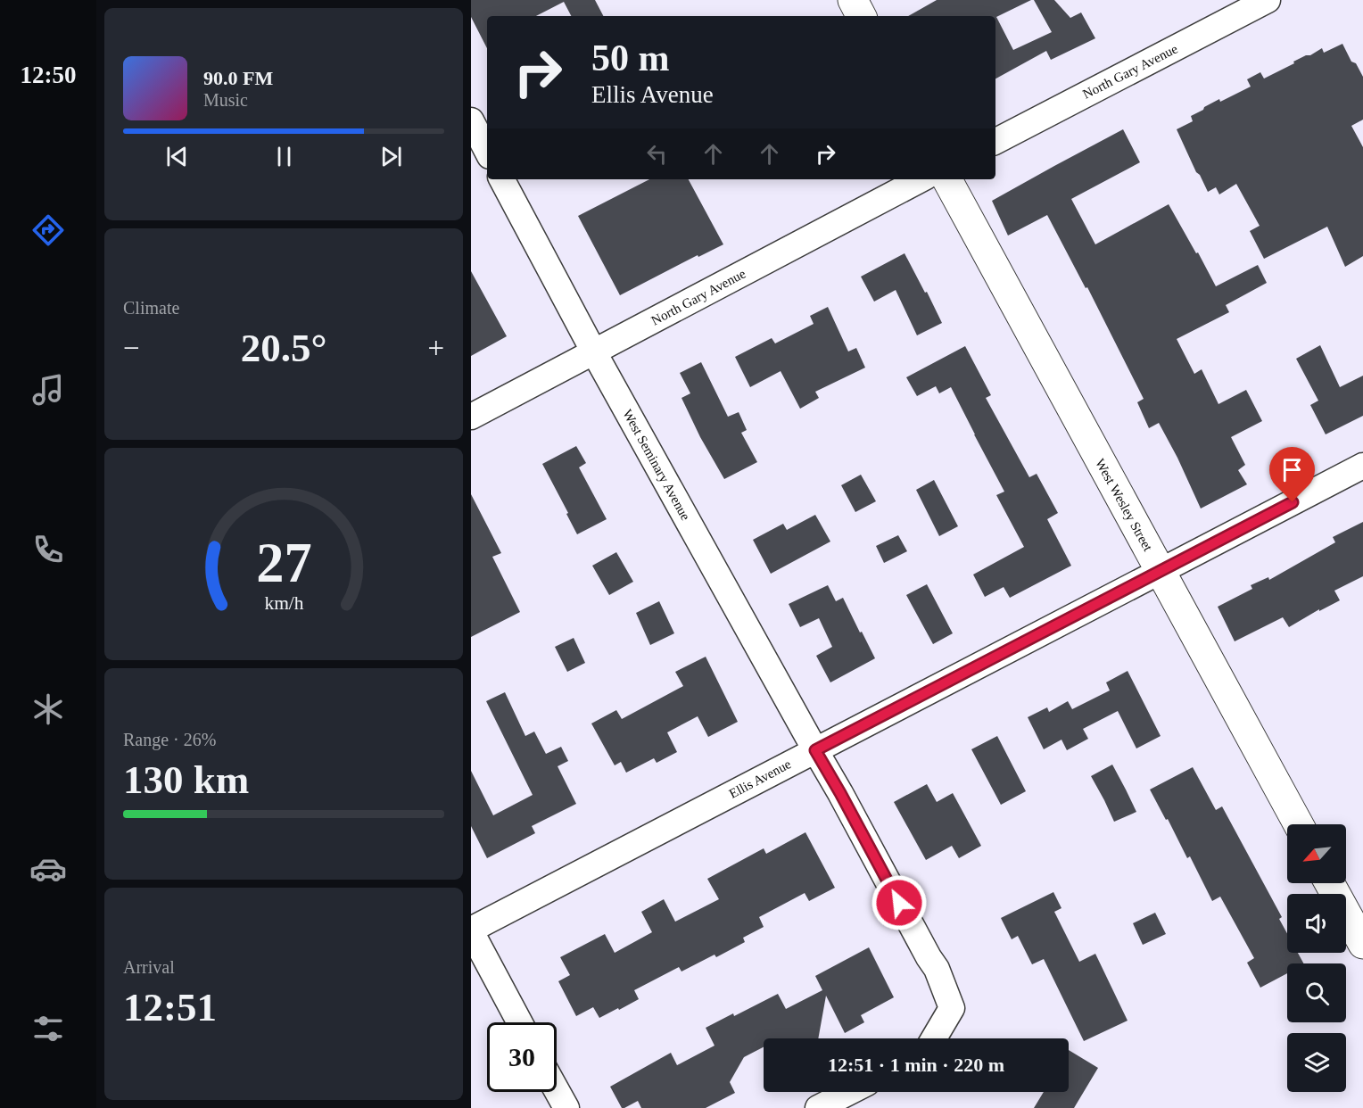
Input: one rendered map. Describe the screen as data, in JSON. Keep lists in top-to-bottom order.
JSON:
{
  "streets": {
    "street": [
      "North Gary Avenue",
      "West Seminary Avenue",
      "West Wesley Street",
      "Ellis Avenue"
    ]
  },
  "crossings": [
    ["North Gary Avenue", "West Seminary Avenue"],
    ["West Seminary Avenue", "Ellis Avenue"],
    ["West Wesley Street", "Ellis Avenue"]
  ],
  "north": "bottom left",
  "page": {
    "tabs": "12:50",
    "turn": ["50 m", "Ellis Avenue"],
    "song": ["90.0 FM", "Music"],
    "tile": [
      "Climate",
      ["Range · 26%", "130 km"],
      ["Arrival", "12:51"]
    ],
    "heat": ["−", "20.5°", "+"],
    "limit": "30",
    "trip": "12:51 · 1 min · 220 m",
    "gauge": ["27", "km/h"]
  }
}
